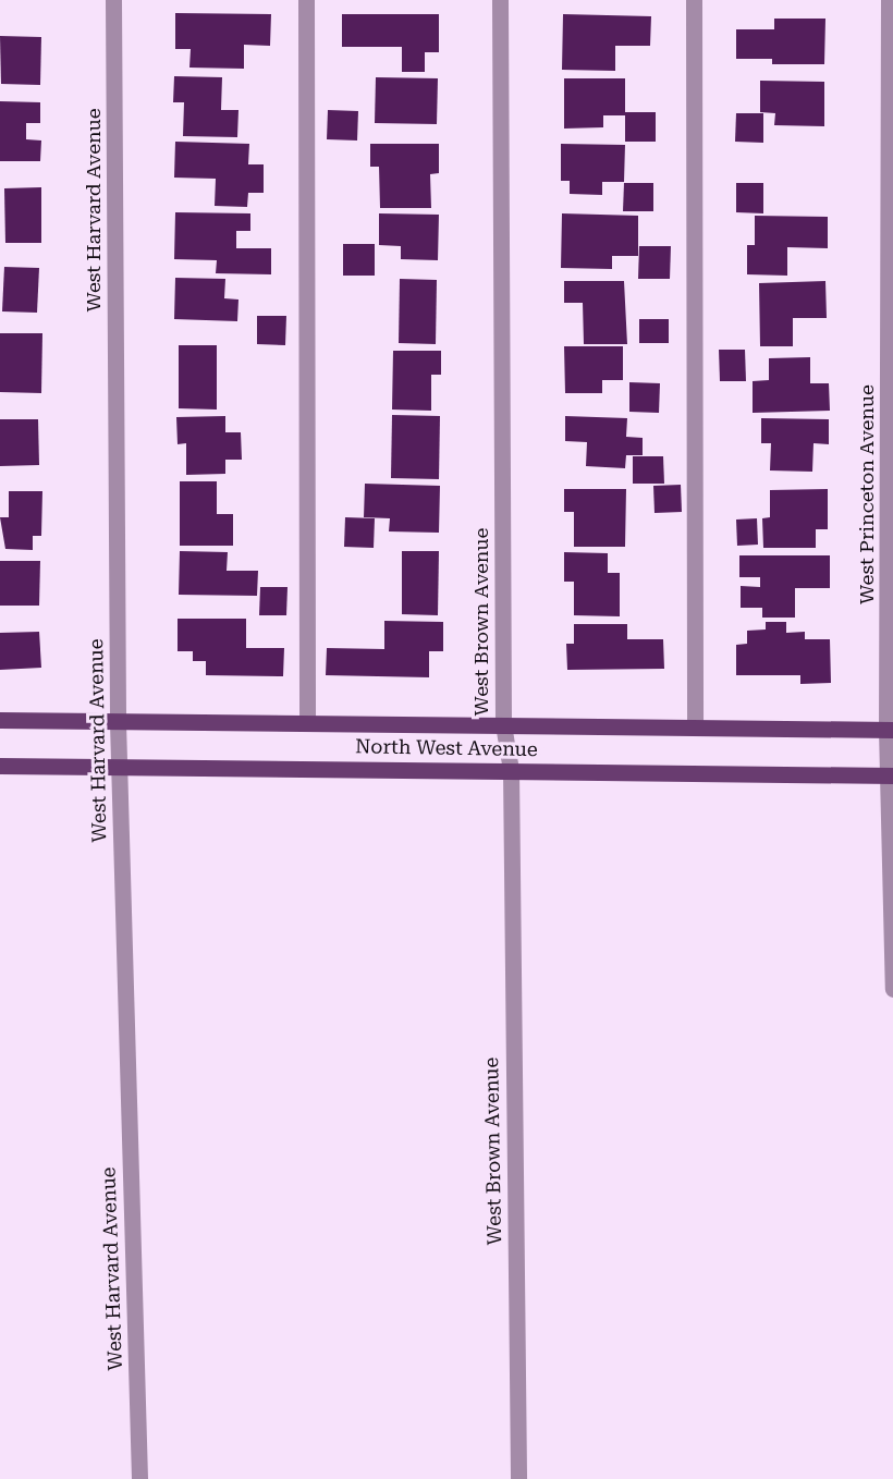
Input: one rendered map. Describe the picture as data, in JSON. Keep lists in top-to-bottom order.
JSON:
{
  "streets": {
    "main road": ["North West Avenue"],
    "street": ["West Harvard Avenue", "West Princeton Avenue", "West Brown Avenue"]
  },
  "crossings": [
    ["West Harvard Avenue", "North West Avenue"],
    ["West Princeton Avenue", "North West Avenue"],
    ["West Brown Avenue", "North West Avenue"]
  ]
}
